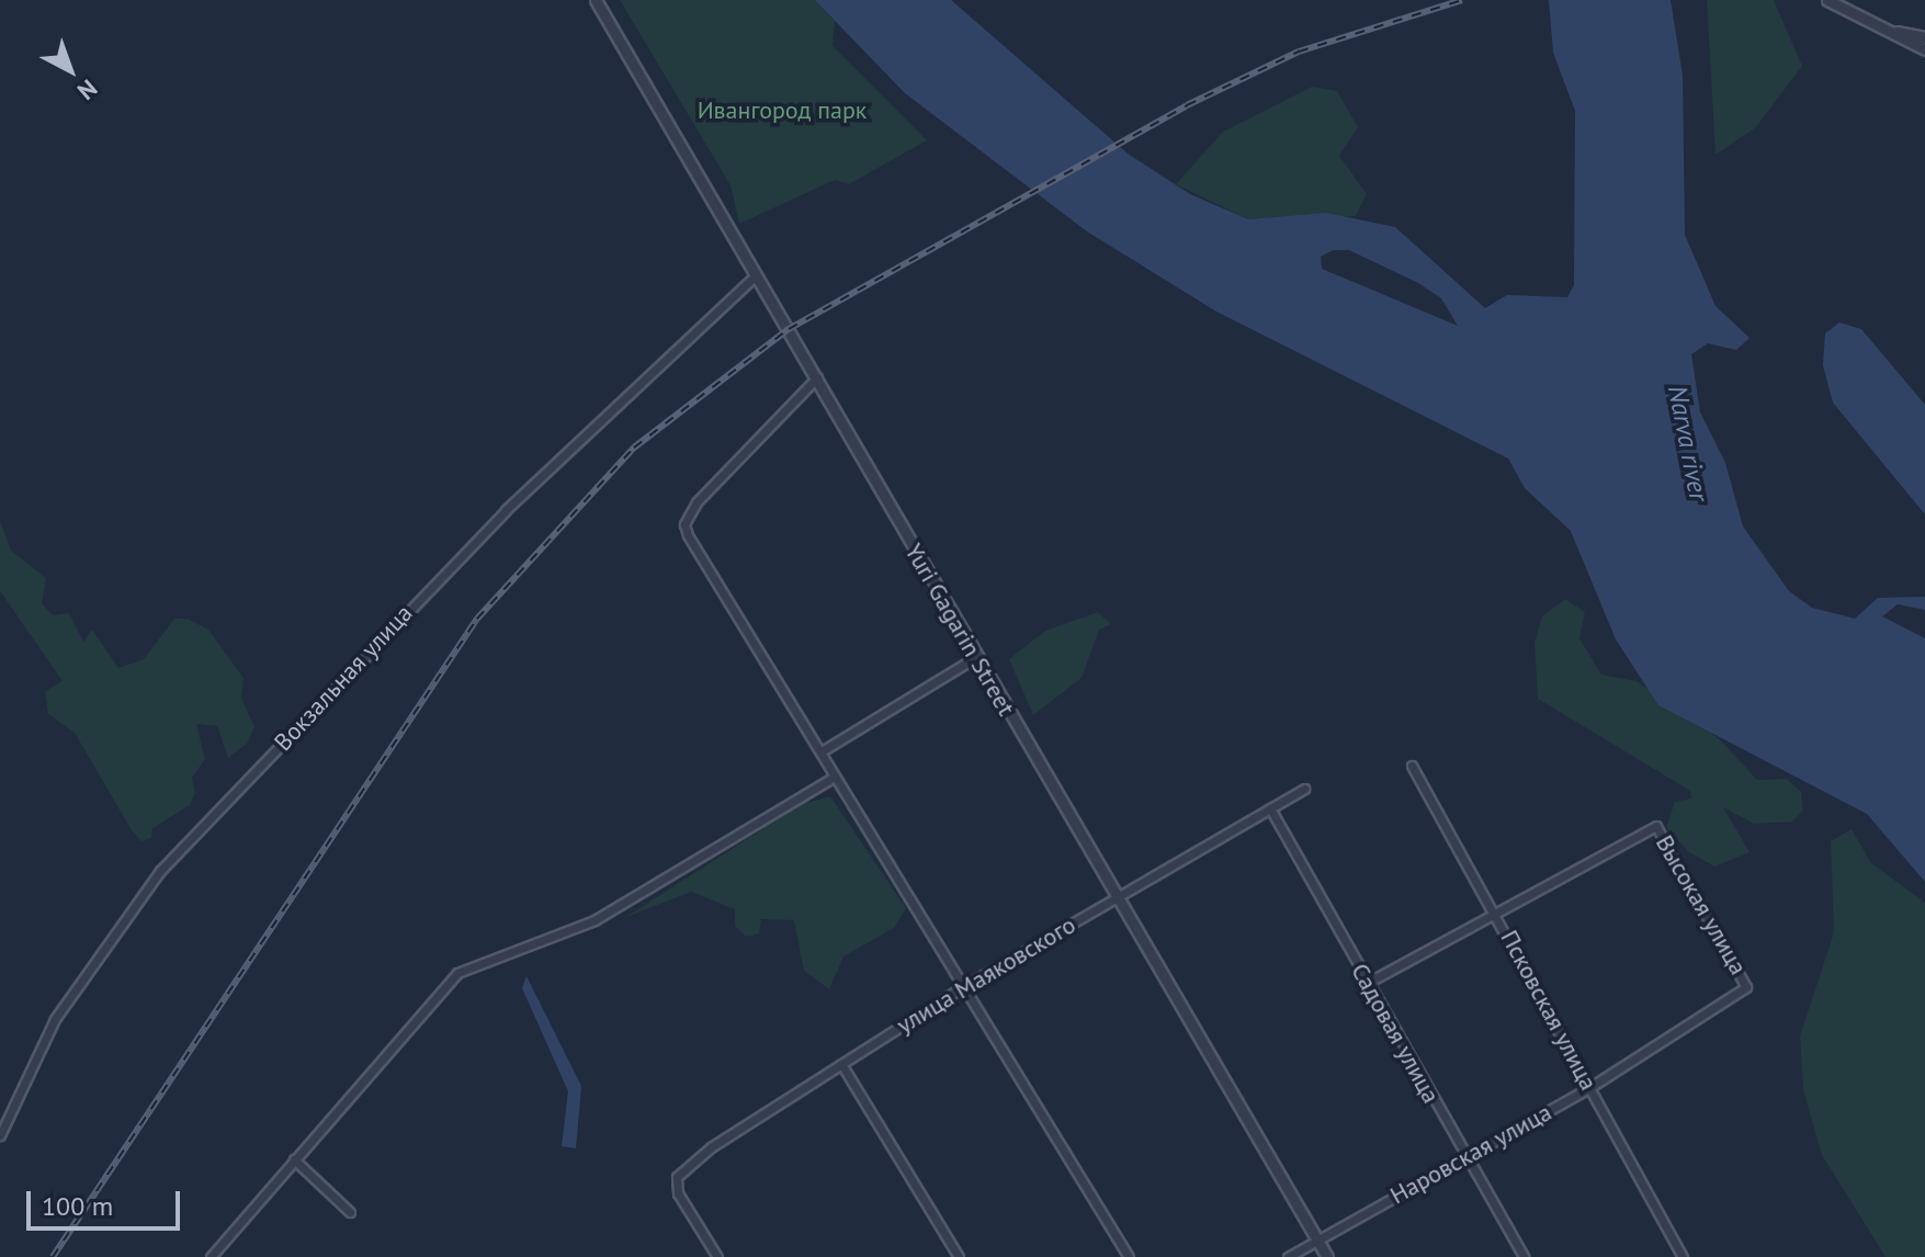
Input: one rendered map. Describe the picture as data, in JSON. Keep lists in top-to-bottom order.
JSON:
{
  "streets": {
    "street": [
      "Yuri Gagarin Street",
      "Вокзальная улица",
      "Высокая улица",
      "улица Маяковского",
      "Псковская улица",
      "Садовая улица",
      "Наровская улица"
    ]
  },
  "crossings": [
    ["Yuri Gagarin Street", "Вокзальная улица"],
    ["Yuri Gagarin Street", "улица Маяковского"],
    ["Yuri Gagarin Street", "Наровская улица"],
    ["Высокая улица", "Псковская улица"],
    ["Высокая улица", "Садовая улица"],
    ["Высокая улица", "Наровская улица"],
    ["улица Маяковского", "Садовая улица"],
    ["Псковская улица", "Наровская улица"],
    ["Садовая улица", "Наровская улица"]
  ],
  "water": ["Narva river"],
  "parks": ["Ивангород парк"],
  "scale_bar": "100 m",
  "north": "bottom right"
}
